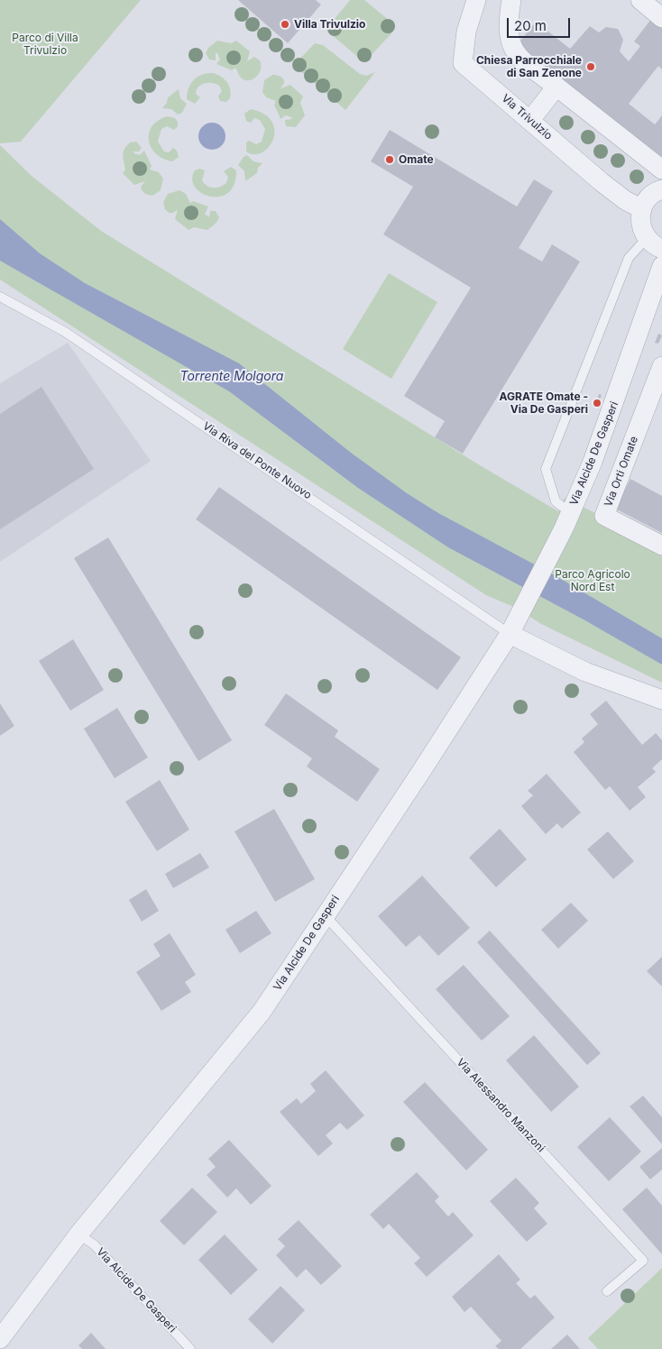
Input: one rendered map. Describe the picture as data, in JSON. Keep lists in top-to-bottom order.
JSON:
{
  "streets": {
    "street": ["Via Trivulzio", "Via Alcide De Gasperi", "Via Orti Omate"],
    "lane": ["Via Riva del Ponte Nuovo", "Via Alessandro Manzoni"]
  },
  "crossings": [
    ["Via Alcide De Gasperi", "Via Riva del Ponte Nuovo"],
    ["Via Alcide De Gasperi", "Via Alessandro Manzoni"]
  ],
  "water": ["Torrente Molgora"],
  "parks": ["Parco di Villa Trivulzio", "Parco Agricolo Nord Est"],
  "places": [
    "Villa Trivulzio",
    "Chiesa Parrocchiale di San Zenone",
    "Omate",
    "AGRATE Omate - Via De Gasperi"
  ],
  "scale_bar": "20 m"
}
